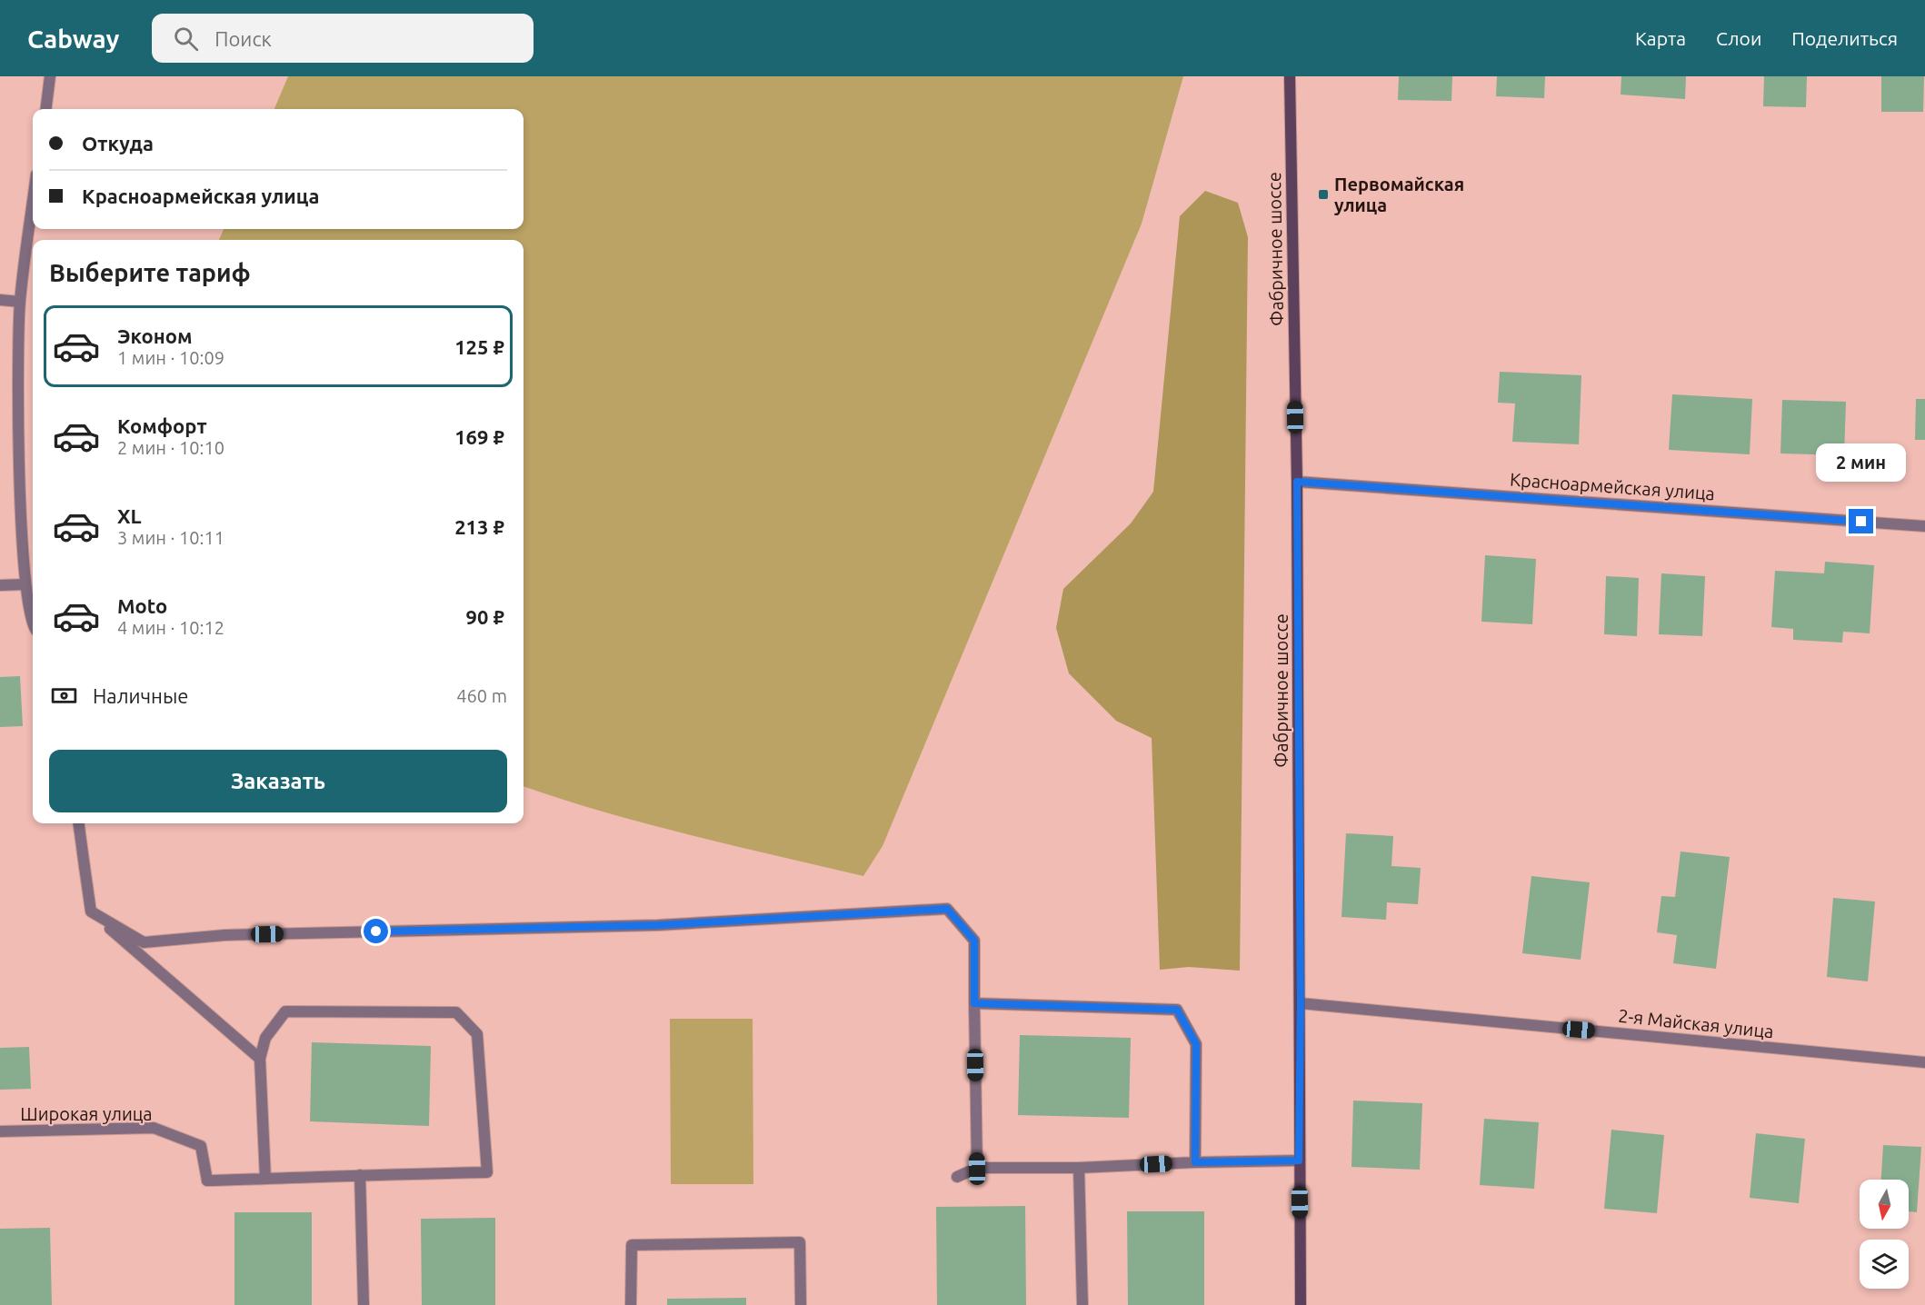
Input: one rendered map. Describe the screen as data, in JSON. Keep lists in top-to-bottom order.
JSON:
{
  "streets": {
    "main road": ["Фабричное шоссе"],
    "street": ["Красноармейская улица", "2-я Майская улица", "Широкая улица"]
  },
  "crossings": [
    ["Фабричное шоссе", "Красноармейская улица"],
    ["Фабричное шоссе", "2-я Майская улица"]
  ],
  "places": {
    "transit": ["Первомайская улица"]
  },
  "north": "bottom",
  "page": {
    "header": "Cabway",
    "search": "Поиск",
    "nav": ["Карта", "Слои", "Поделиться"],
    "banner": ["Откуда", "Красноармейская улица"],
    "heading": "Выберите тариф",
    "list": [
      {
        "name": "Эконом",
        "note": "1 мин · 10:09",
        "value": "125 ₽"
      },
      {
        "name": "Комфорт",
        "note": "2 мин · 10:10",
        "value": "169 ₽"
      },
      {
        "name": "XL",
        "note": "3 мин · 10:11",
        "value": "213 ₽"
      },
      {
        "name": "Moto",
        "note": "4 мин · 10:12",
        "value": "90 ₽"
      }
    ],
    "bubble": "2 мин",
    "pay": ["Наличные", "460 m"],
    "buttons": "Заказать"
  }
}
